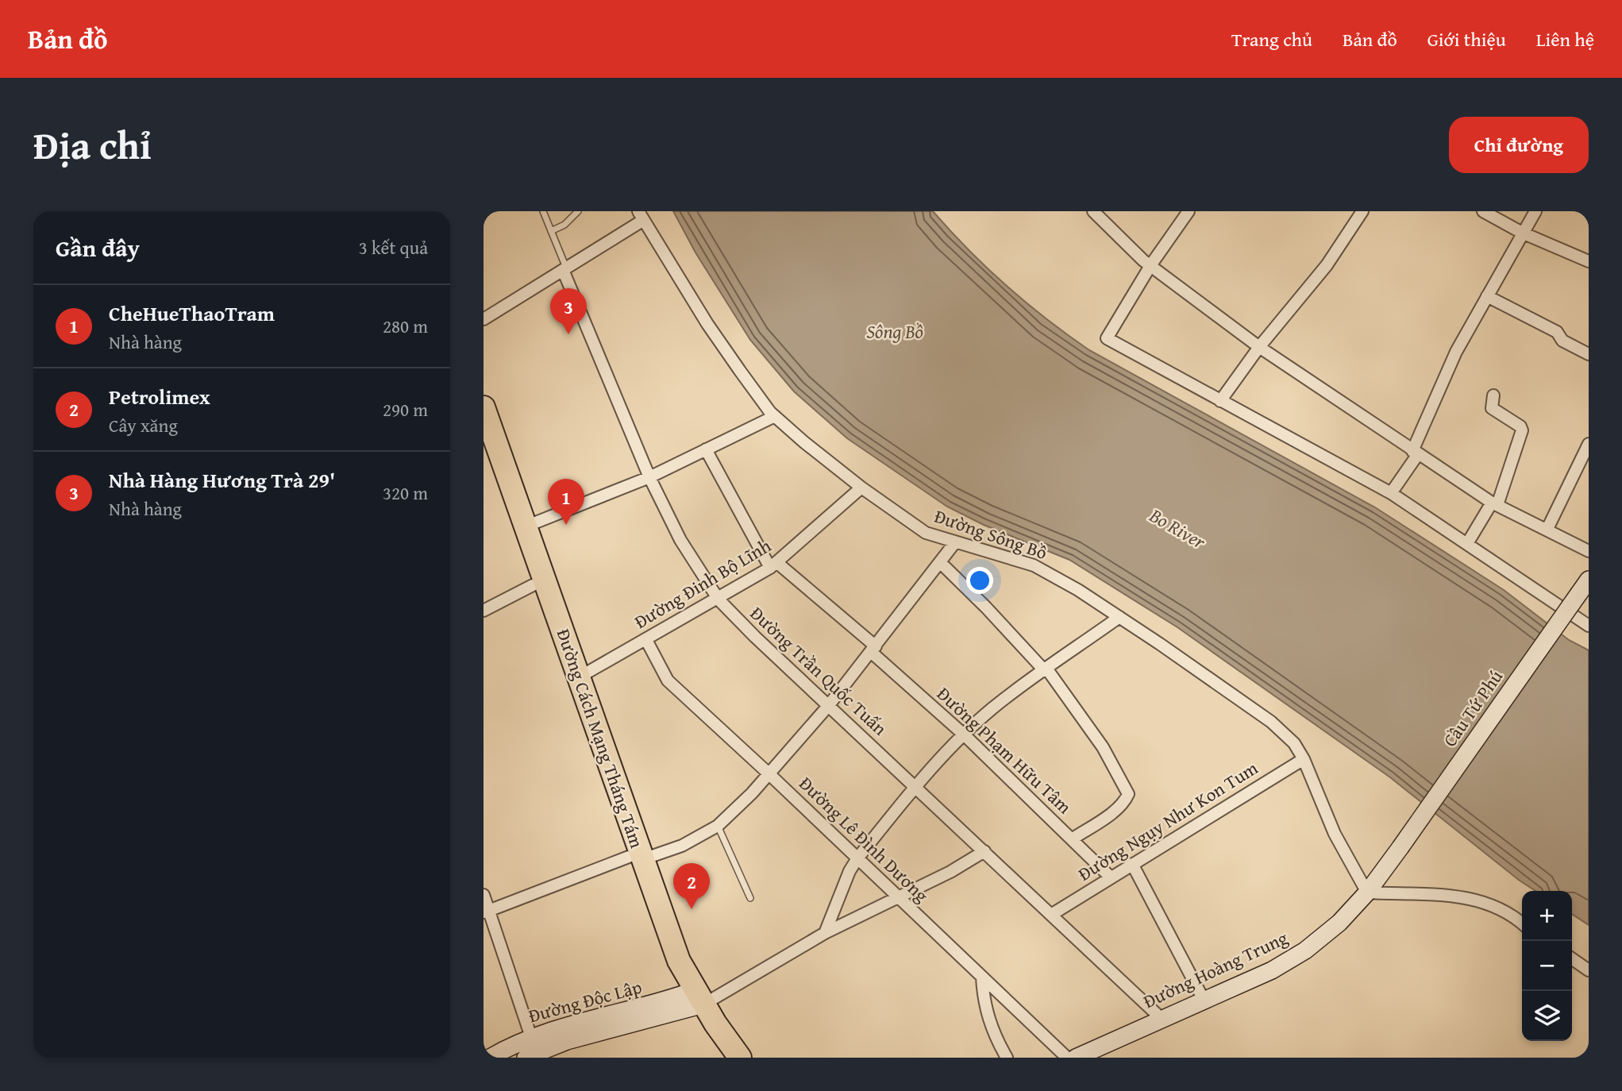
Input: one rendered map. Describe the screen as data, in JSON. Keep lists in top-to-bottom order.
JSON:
{
  "streets": {
    "highway": ["Đường Cách Mạng Tháng Tám"],
    "main road": ["Cầu Tứ Phú", "Đường Hoàng Trung", "Đường Độc Lập"],
    "street": [
      "Đường Sông Bồ",
      "Đường Đinh Bộ Lĩnh",
      "Đường Trần Quốc Tuấn",
      "Đường Phạm Hữu Tâm",
      "Đường Ngụy Như Kon Tum",
      "Đường Lê Đình Dương"
    ]
  },
  "crossings": [
    ["Đường Sông Bồ", "Đường Đinh Bộ Lĩnh"],
    ["Đường Sông Bồ", "Đường Ngụy Như Kon Tum"],
    ["Đường Sông Bồ", "Đường Hoàng Trung"],
    ["Đường Đinh Bộ Lĩnh", "Đường Trần Quốc Tuấn"],
    ["Đường Đinh Bộ Lĩnh", "Đường Cách Mạng Tháng Tám"],
    ["Đường Đinh Bộ Lĩnh", "Đường Phạm Hữu Tâm"],
    ["Đường Đinh Bộ Lĩnh", "Đường Lê Đình Dương"],
    ["Đường Trần Quốc Tuấn", "Đường Ngụy Như Kon Tum"],
    ["Đường Trần Quốc Tuấn", "Đường Hoàng Trung"],
    ["Cầu Tứ Phú", "Đường Hoàng Trung"],
    ["Đường Cách Mạng Tháng Tám", "Đường Độc Lập"],
    ["Đường Phạm Hữu Tâm", "Đường Ngụy Như Kon Tum"]
  ],
  "water": ["Sông Bồ", "Bo River"],
  "page": {
    "header": "Bản đồ",
    "nav": [
      "Trang chủ",
      "Bản đồ",
      "Giới thiệu",
      "Liên hệ"
    ],
    "title": "Địa chỉ",
    "buttons": "Chỉ đường",
    "heading": ["Gần đây", "3 kết quả"],
    "list": [
      {
        "mark": "1",
        "name": "CheHueThaoTram",
        "note": "Nhà hàng",
        "value": "280 m"
      },
      {
        "mark": "2",
        "name": "Petrolimex",
        "note": "Cây xăng",
        "value": "290 m"
      },
      {
        "mark": "3",
        "name": "Nhà Hàng Hương Trà 29'",
        "note": "Nhà hàng",
        "value": "320 m"
      }
    ],
    "pins": ["3", "1", "2"],
    "map_buttons": ["+", "−"]
  }
}
